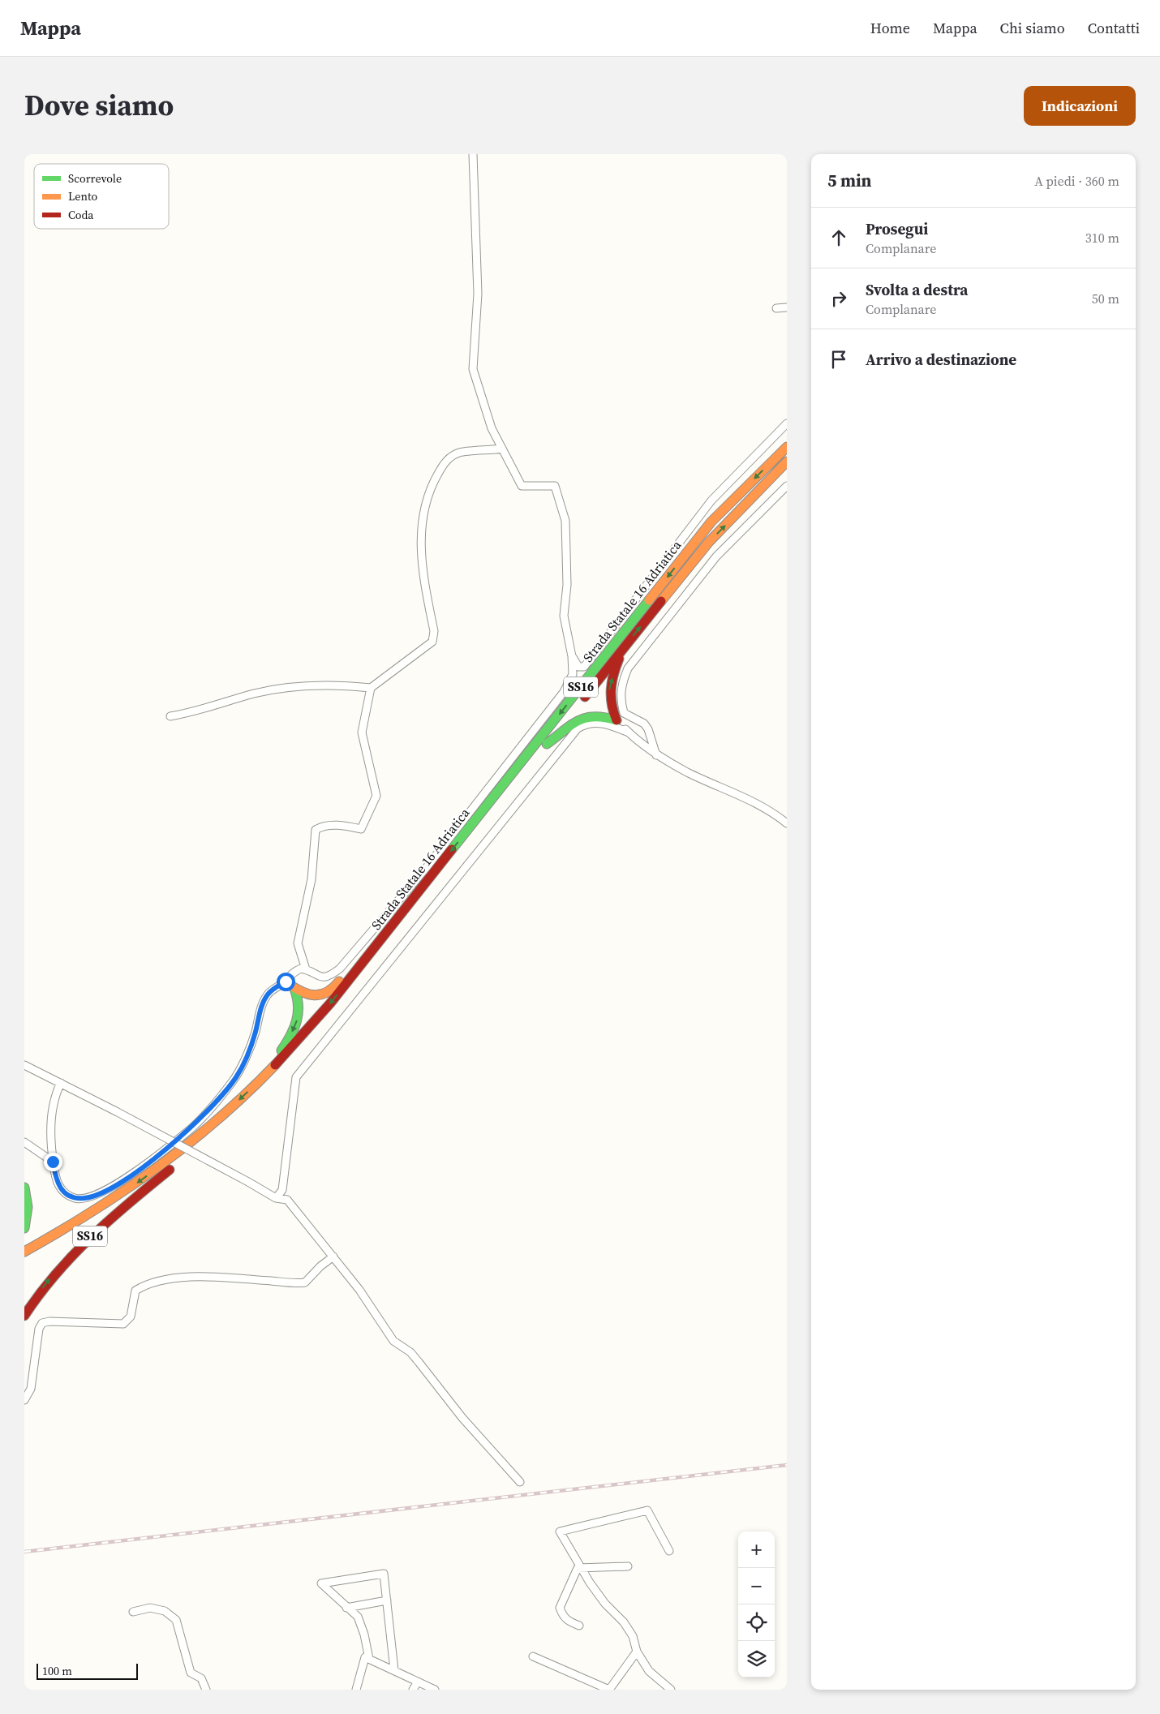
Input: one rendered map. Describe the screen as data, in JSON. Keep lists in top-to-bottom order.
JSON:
{
  "streets": {
    "main road": ["Strada Statale 16 Adriatica", "SS16"]
  },
  "crossings": [
    ["Strada Statale 16 Adriatica", "SS16"]
  ],
  "legend": ["Scorrevole", "Lento", "Coda"],
  "scale_bar": "100 m",
  "page": {
    "header": "Mappa",
    "nav": [
      "Home",
      "Mappa",
      "Chi siamo",
      "Contatti"
    ],
    "title": "Dove siamo",
    "buttons": "Indicazioni",
    "heading": ["5 min", "A piedi · 360 m"],
    "list": [
      ["Prosegui", "Complanare", "310 m"],
      ["Svolta a destra", "Complanare", "50 m"],
      "Arrivo a destinazione"
    ],
    "map_buttons": ["+", "−"],
    "scale": "100 m"
  }
}
